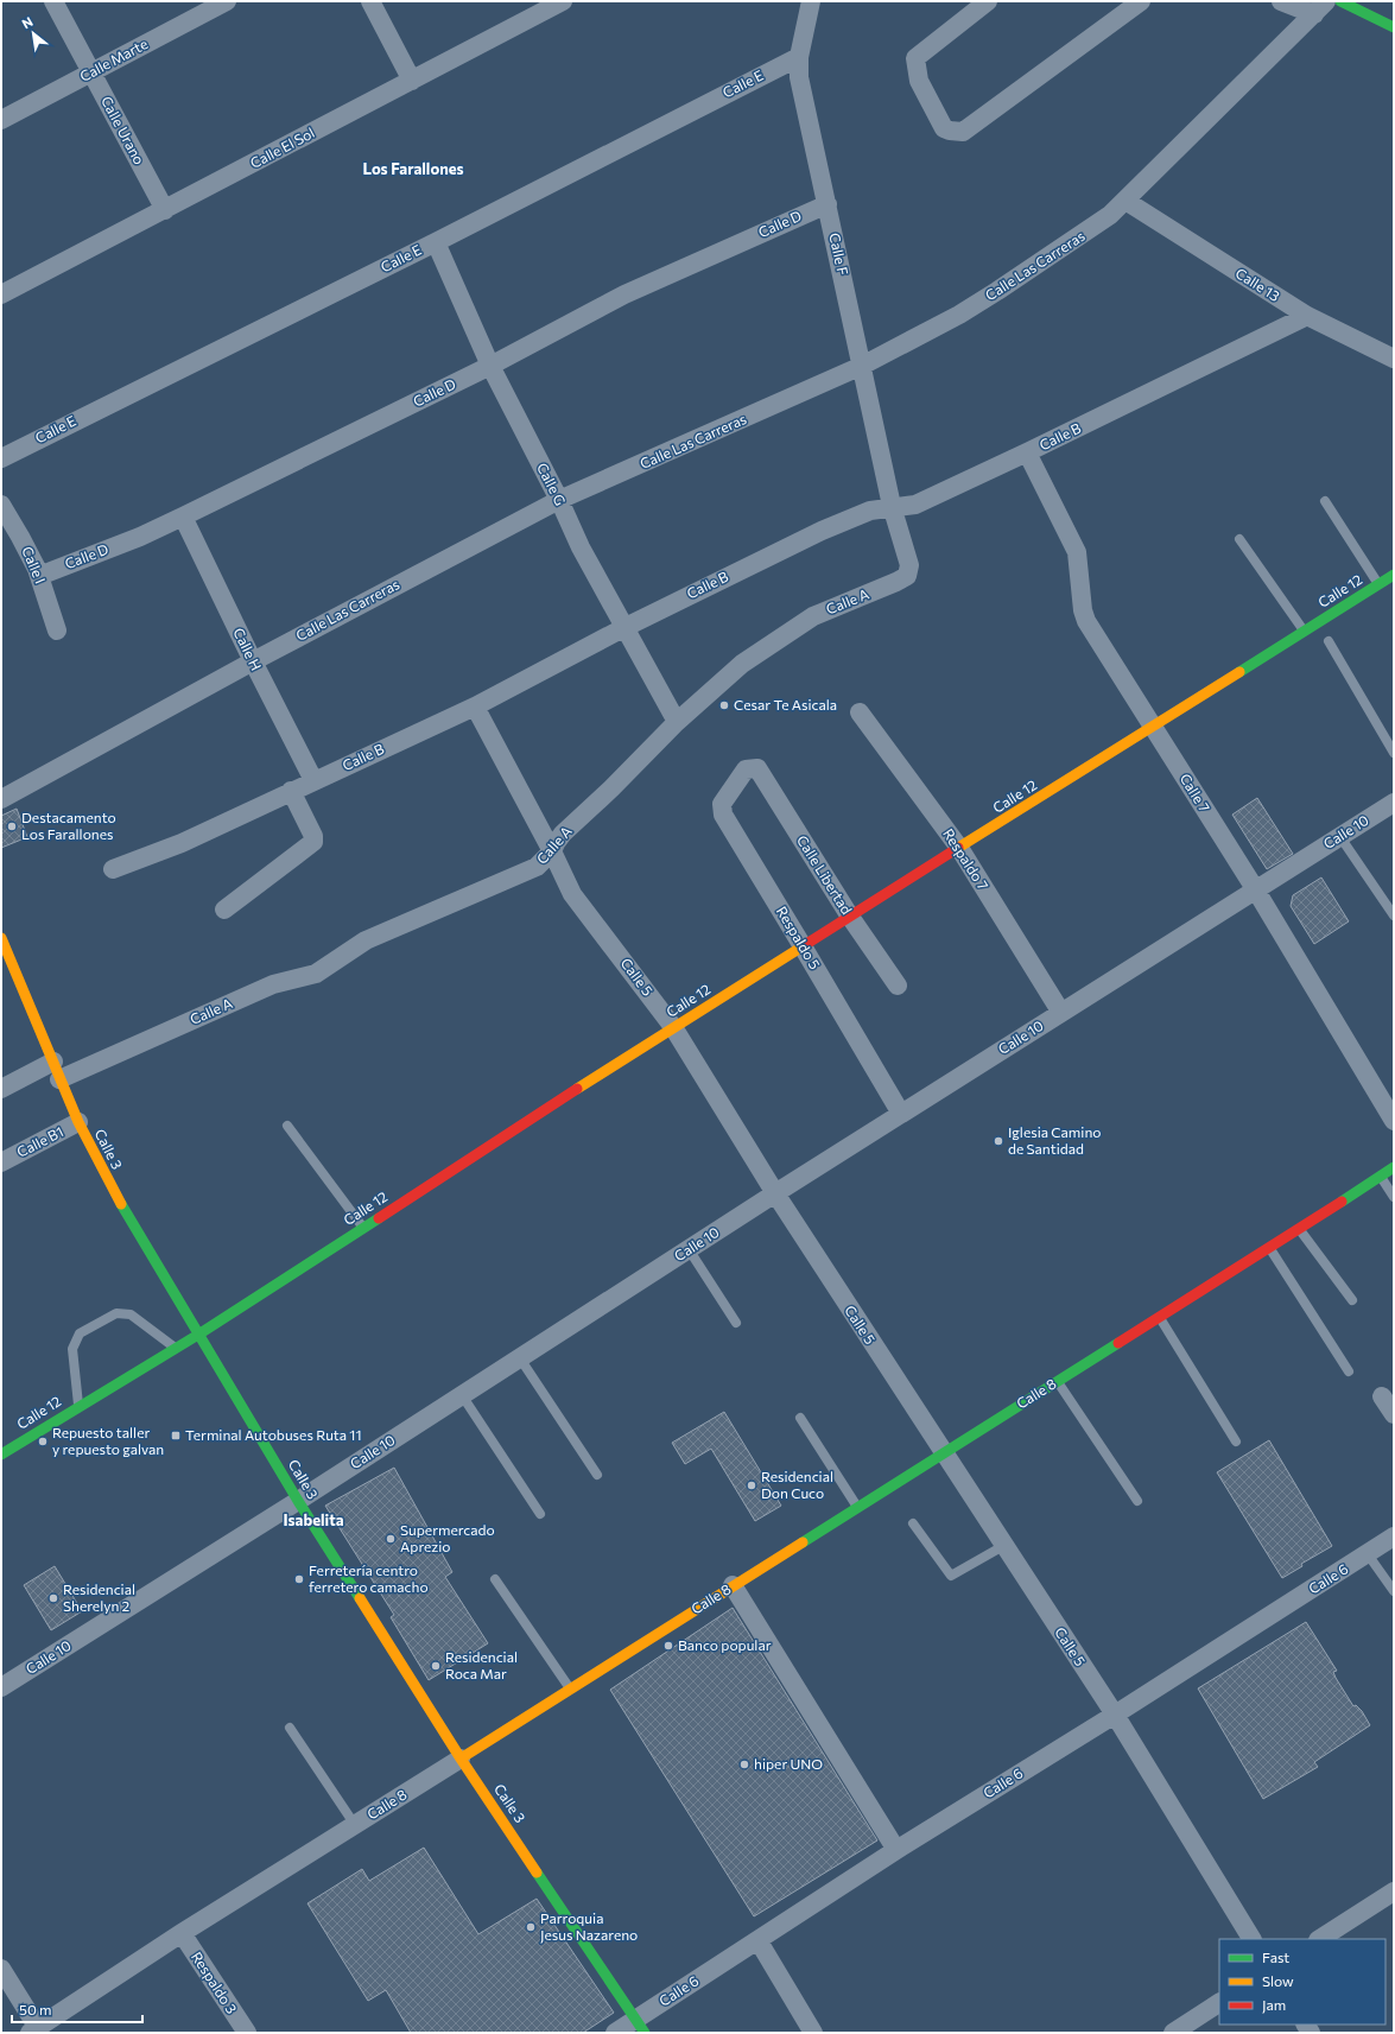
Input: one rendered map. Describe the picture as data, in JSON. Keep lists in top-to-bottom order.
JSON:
{
  "streets": {
    "street": [
      "Calle Marte",
      "Calle E",
      "Calle Urano",
      "Calle El Sol",
      "Calle D",
      "Calle F",
      "Calle Las Carreras",
      "Calle 13",
      "Calle B",
      "Calle G",
      "Calle I",
      "Calle 12",
      "Calle A",
      "Calle H",
      "Calle 7",
      "Calle 10",
      "Respaldo 7",
      "Calle Libertad",
      "Respaldo 5",
      "Calle 5",
      "Calle B1",
      "Calle 3",
      "Calle 8",
      "Calle 6",
      "Respaldo 3"
    ]
  },
  "crossings": [
    ["Calle Marte", "Calle Urano"],
    ["Calle E", "Calle F"],
    ["Calle E", "Calle G"],
    ["Calle Urano", "Calle El Sol"],
    ["Calle D", "Calle F"],
    ["Calle D", "Calle G"],
    ["Calle D", "Calle I"],
    ["Calle D", "Calle H"],
    ["Calle F", "Calle Las Carreras"],
    ["Calle F", "Calle B"],
    ["Calle F", "Calle A"],
    ["Calle Las Carreras", "Calle 13"],
    ["Calle Las Carreras", "Calle G"],
    ["Calle Las Carreras", "Calle H"],
    ["Calle 13", "Calle B"],
    ["Calle B", "Calle G"],
    ["Calle B", "Calle A"],
    ["Calle B", "Calle H"],
    ["Calle B", "Calle 7"],
    ["Calle B", "Calle 5"],
    ["Calle G", "Calle A"],
    ["Calle 12", "Calle 7"],
    ["Calle 12", "Respaldo 7"],
    ["Calle 12", "Calle Libertad"],
    ["Calle 12", "Respaldo 5"],
    ["Calle 12", "Calle 5"],
    ["Calle 12", "Calle 3"],
    ["Calle A", "Calle 5"],
    ["Calle A", "Calle 3"],
    ["Calle 7", "Calle 10"],
    ["Calle 10", "Respaldo 7"],
    ["Calle 10", "Respaldo 5"],
    ["Calle 10", "Calle 5"],
    ["Calle 10", "Calle 3"],
    ["Calle Libertad", "Respaldo 5"],
    ["Calle 5", "Calle 8"],
    ["Calle 5", "Calle 6"],
    ["Calle B1", "Calle 3"],
    ["Calle 3", "Calle 8"],
    ["Calle 3", "Calle 6"],
    ["Calle 8", "Respaldo 3"]
  ],
  "districts": ["Los Farallones", "Isabelita"],
  "places": {
    "other": [
      "Cesar Te Asicala",
      "Destacamento Los Farallones",
      "Iglesia Camino de Santidad",
      "Repuesto taller y repuesto galvan",
      "Residencial Don Cuco",
      "Supermercado Aprezio",
      "Ferretería centro ferretero camacho",
      "Residencial Sherelyn 2",
      "Banco popular",
      "Residencial Roca Mar",
      "hiper UNO",
      "Parroquia Jesus Nazareno"
    ],
    "transit": ["Terminal Autobuses Ruta 11"]
  },
  "legend": ["Fast", "Slow", "Jam"],
  "scale_bar": "50 m",
  "north": "top left"
}
